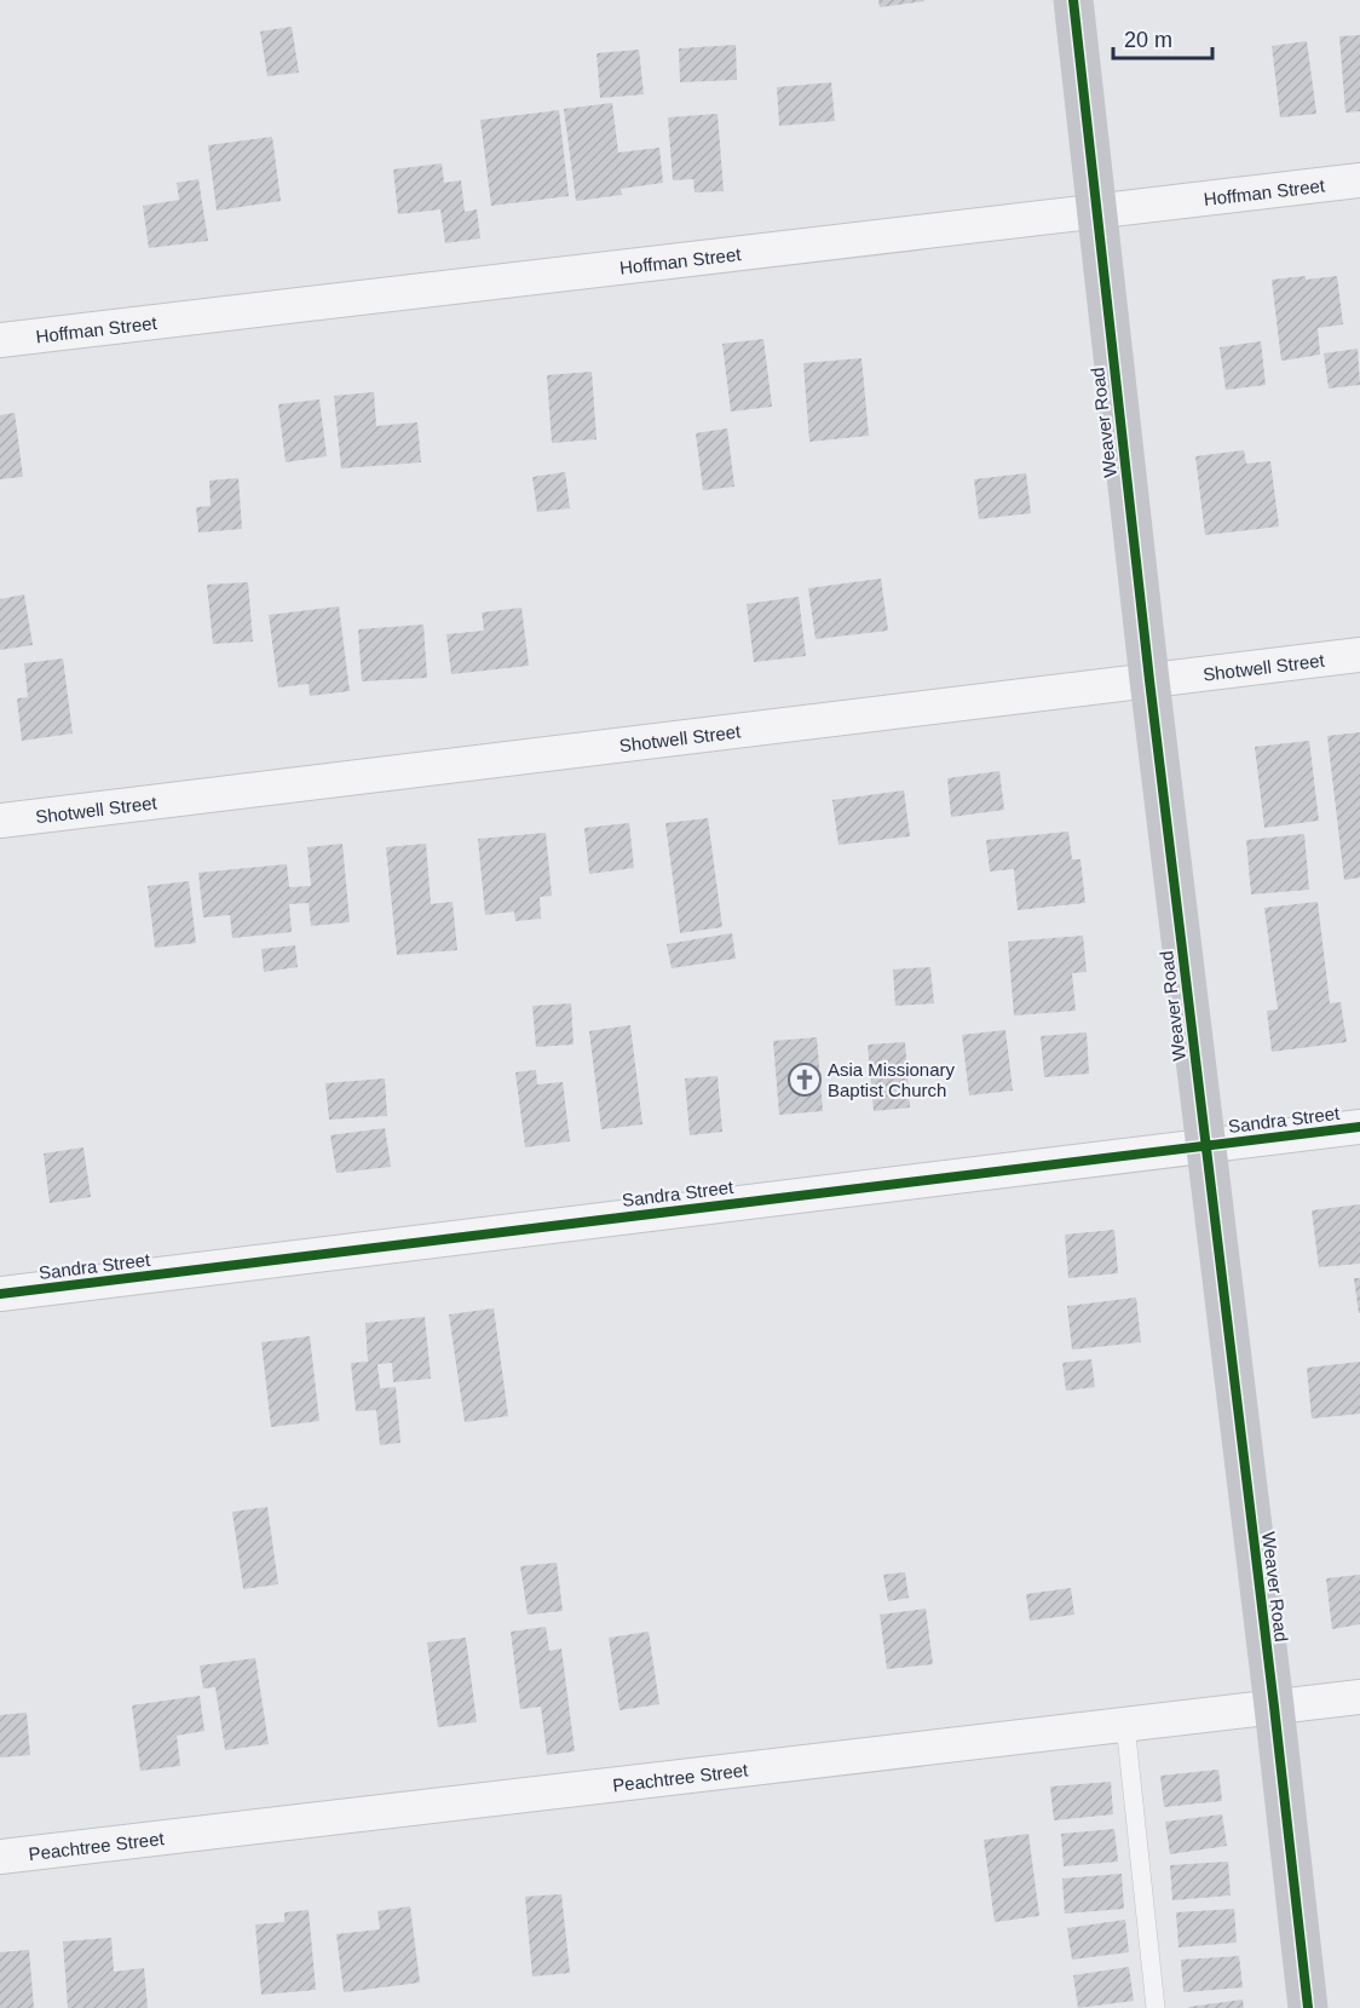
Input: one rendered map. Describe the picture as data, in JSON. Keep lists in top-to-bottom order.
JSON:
{
  "streets": {
    "street": [
      "Hoffman Street",
      "Weaver Road",
      "Shotwell Street",
      "Sandra Street",
      "Peachtree Street"
    ]
  },
  "crossings": [
    ["Hoffman Street", "Weaver Road"],
    ["Weaver Road", "Shotwell Street"],
    ["Weaver Road", "Sandra Street"],
    ["Weaver Road", "Peachtree Street"]
  ],
  "places": {
    "church": ["Asia Missionary Baptist Church"]
  },
  "scale_bar": "20 m"
}
